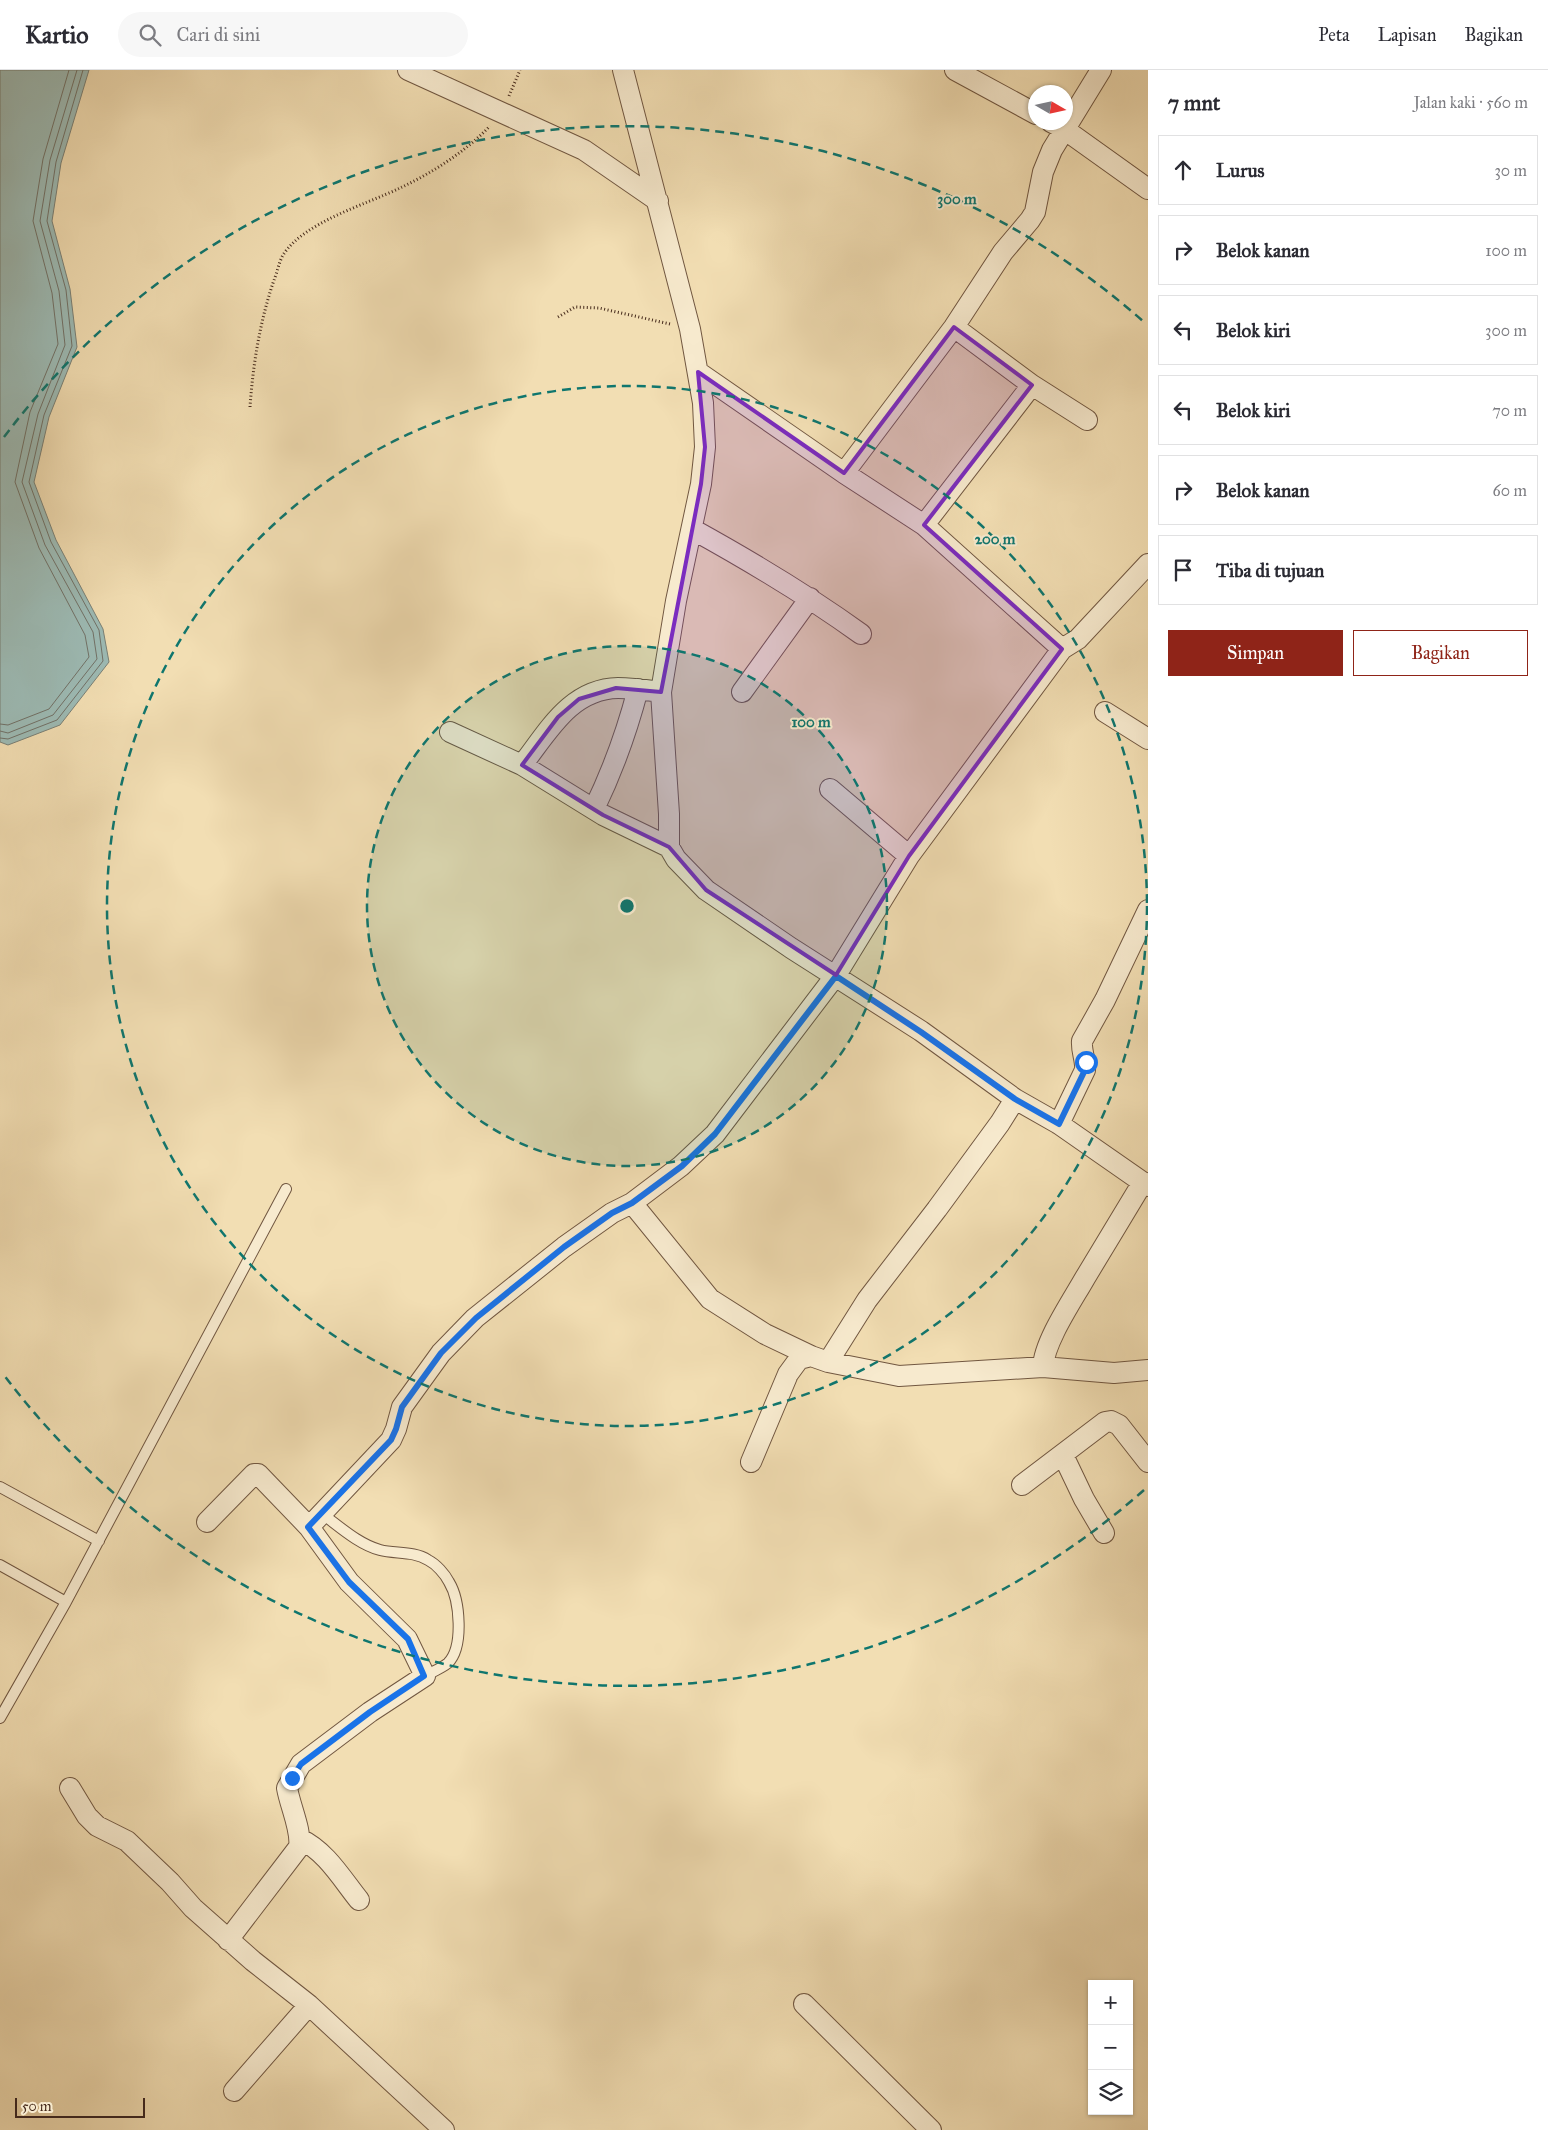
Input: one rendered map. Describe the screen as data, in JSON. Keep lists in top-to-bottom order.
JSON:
{
  "scale_bar": "50 m",
  "north": "right",
  "page": {
    "header": "Kartio",
    "search": "Cari di sini",
    "nav": ["Peta", "Lapisan", "Bagikan"],
    "heading": ["7 mnt", "Jalan kaki · 560 m"],
    "list": [
      ["Lurus", "30 m"],
      ["Belok kanan", "100 m"],
      ["Belok kiri", "300 m"],
      ["Belok kiri", "70 m"],
      ["Belok kanan", "60 m"],
      "Tiba di tujuan"
    ],
    "buttons": ["Simpan", "Bagikan"],
    "map_buttons": ["+", "−"],
    "scale": "50 m"
  },
  "rings": ["300 m", "200 m", "100 m"]
}
